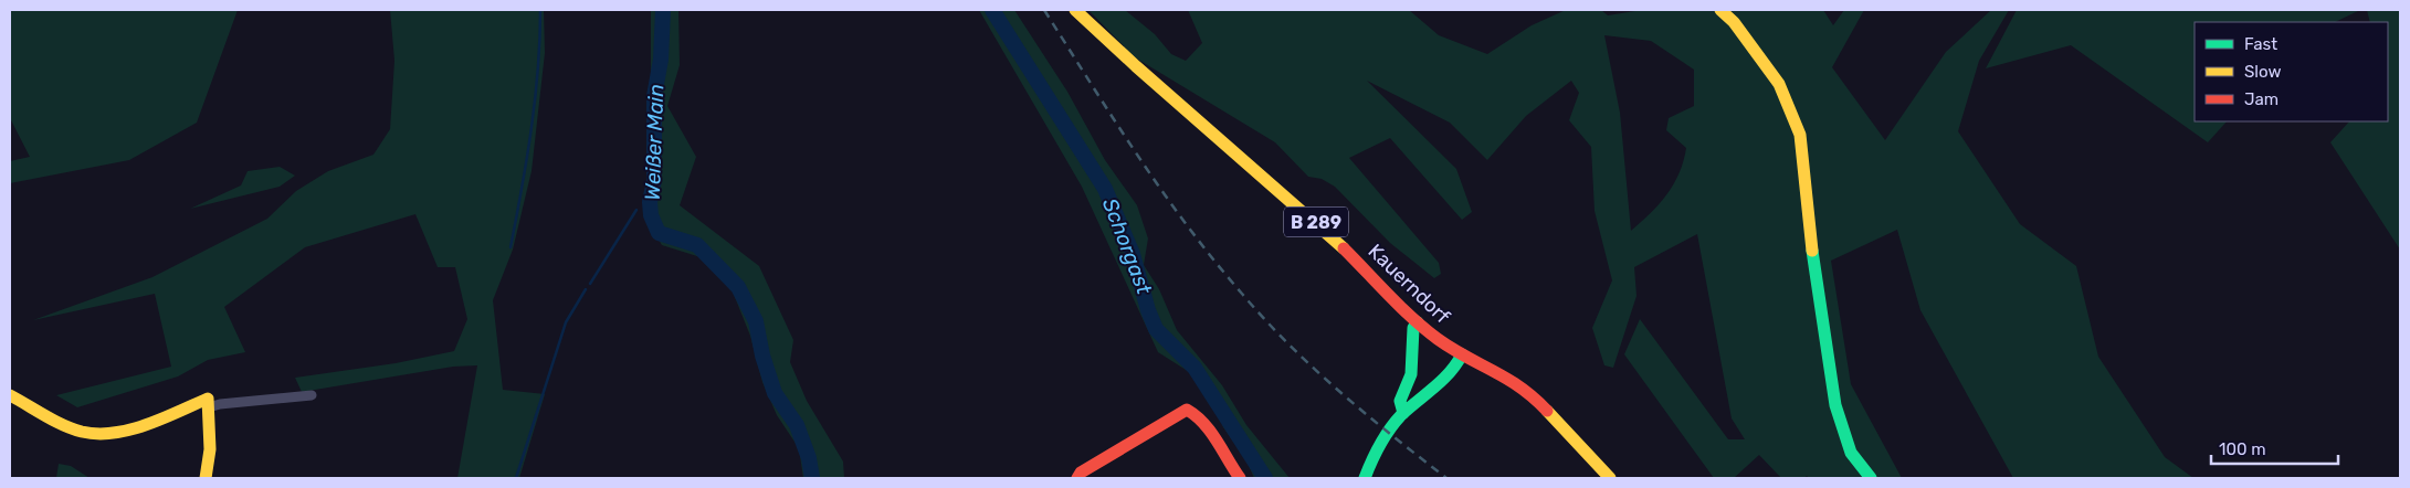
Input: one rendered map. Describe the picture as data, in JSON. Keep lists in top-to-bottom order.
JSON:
{
  "streets": {
    "street": ["B 289", "Kauerndorf"]
  },
  "water": ["Weißer Main", "Schorgast"],
  "legend": ["Fast", "Slow", "Jam"],
  "scale_bar": "100 m"
}
